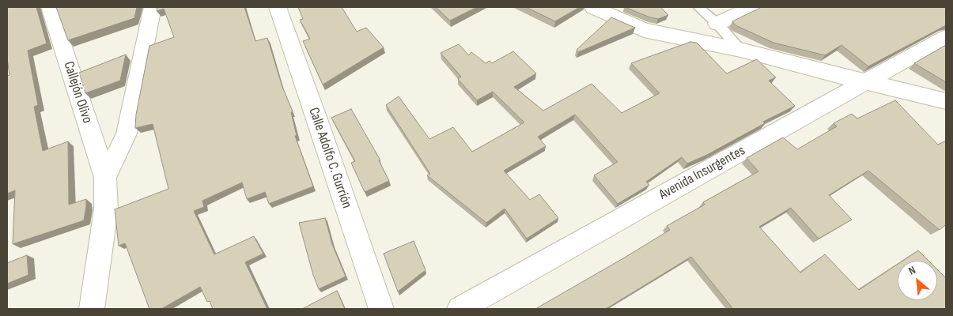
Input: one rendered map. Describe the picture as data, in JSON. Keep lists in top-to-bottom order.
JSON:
{
  "streets": {
    "street": ["Callejón Olivo", "Calle Adolfo C. Gurrión", "Avenida Insurgentes"]
  },
  "north": "top left"
}
